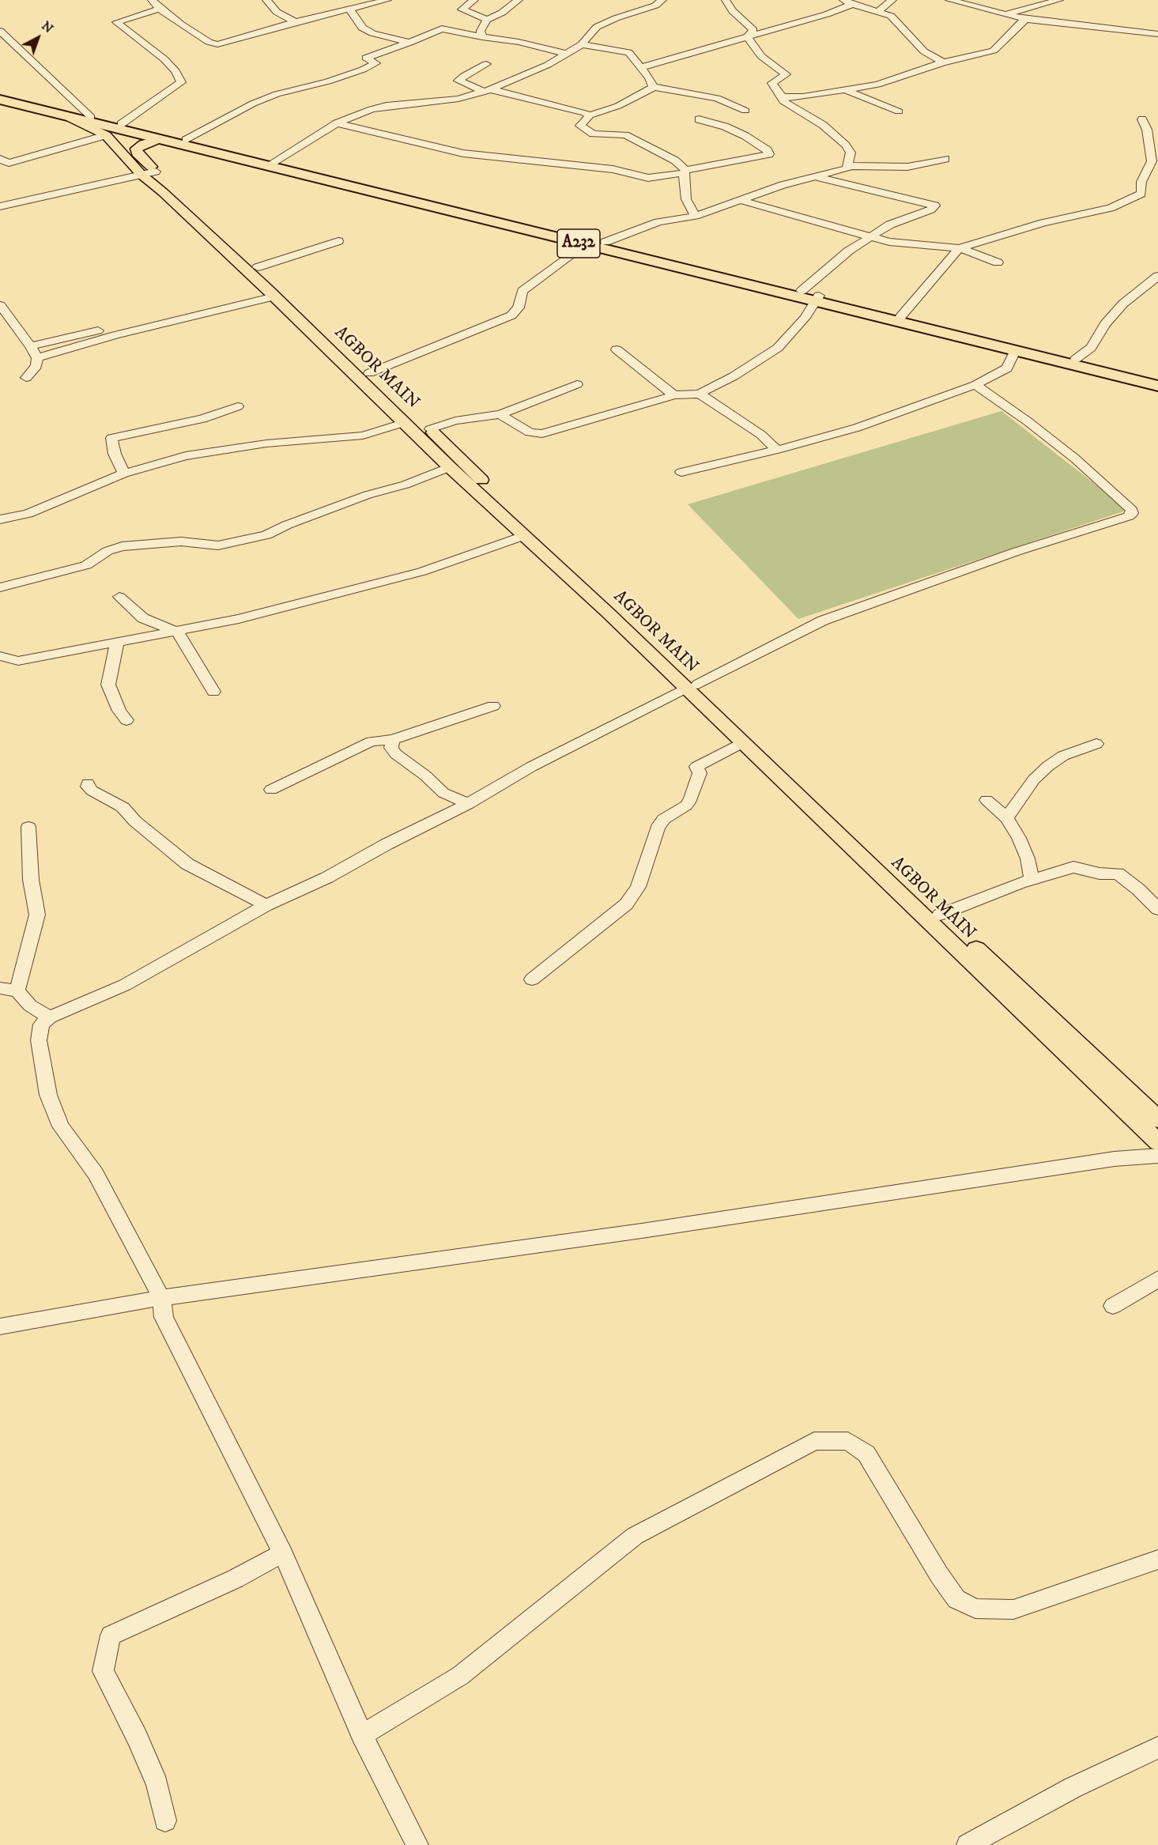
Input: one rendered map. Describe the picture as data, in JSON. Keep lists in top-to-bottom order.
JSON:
{
  "streets": {
    "highway": ["A232"],
    "main road": ["AGBOR MAIN"]
  },
  "north": "top right"
}
